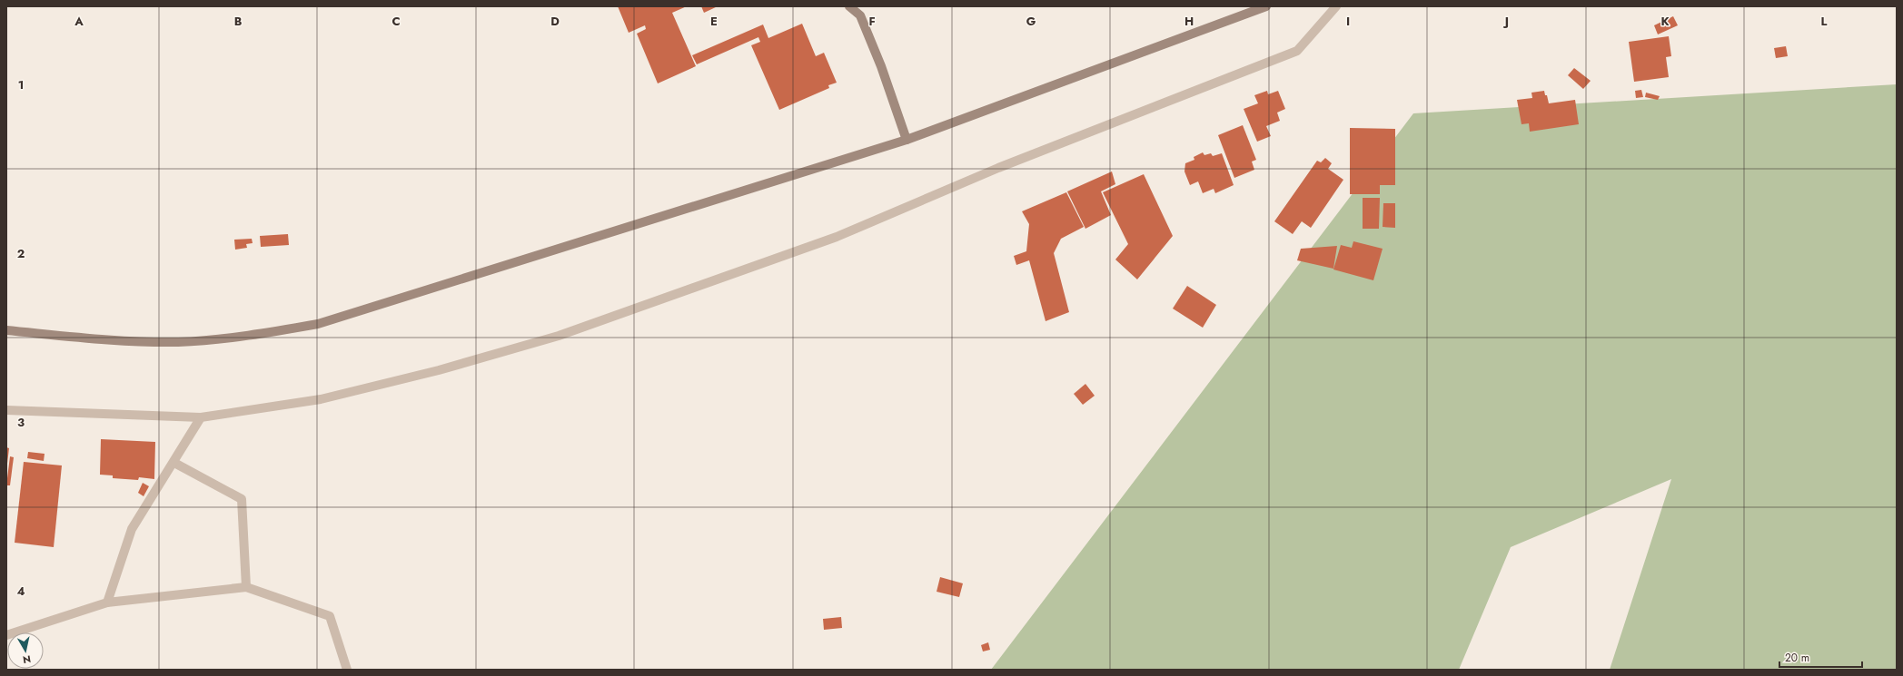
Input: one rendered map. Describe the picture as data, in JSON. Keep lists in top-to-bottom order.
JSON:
{
  "scale_bar": "20 m",
  "north": "bottom",
  "grid": {
    "columns": [
      "A",
      "B",
      "C",
      "D",
      "E",
      "F",
      "G",
      "H",
      "I",
      "J",
      "K",
      "L"
    ],
    "rows": [
      "1",
      "2",
      "3",
      "4"
    ]
  }
}
